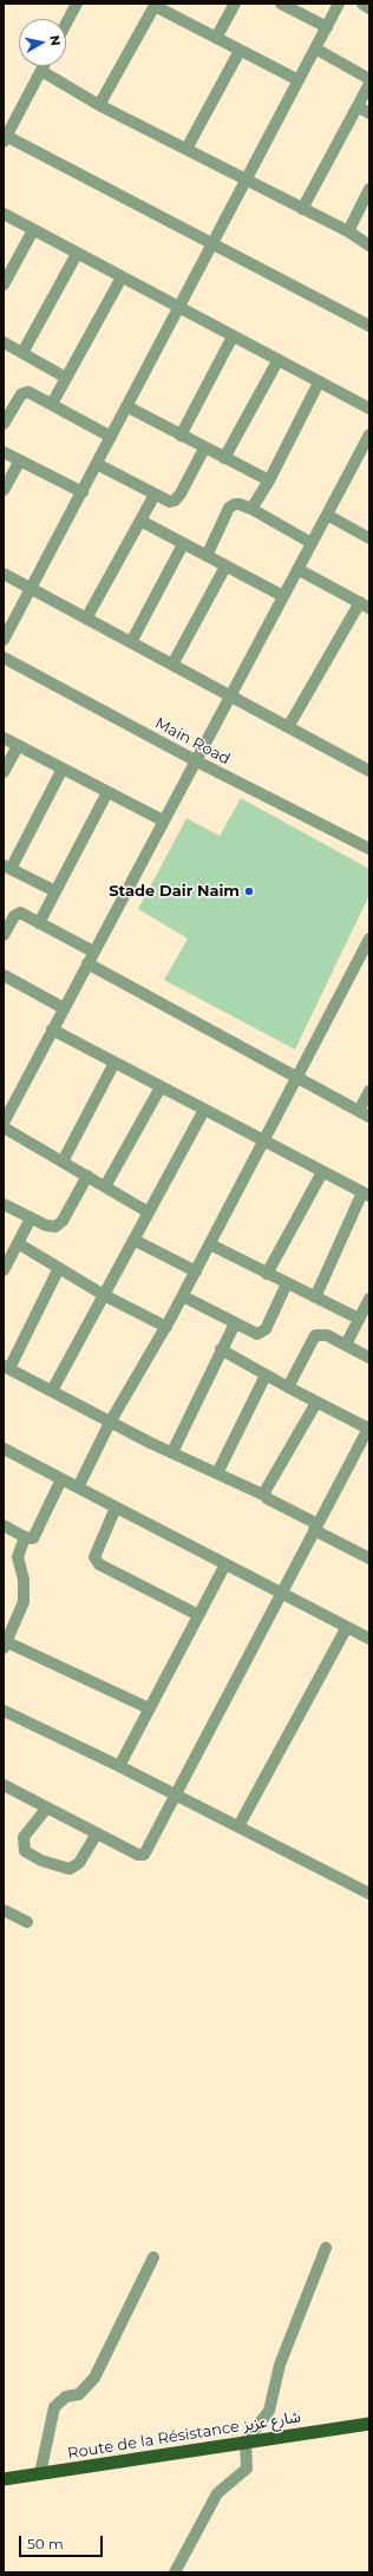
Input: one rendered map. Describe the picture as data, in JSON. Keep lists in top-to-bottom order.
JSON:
{
  "streets": {
    "main road": ["Route de la Résistance شارع عزيز"],
    "street": ["Main Road"]
  },
  "places": ["Stade Dair Naim"],
  "scale_bar": "50 m",
  "north": "right"
}
